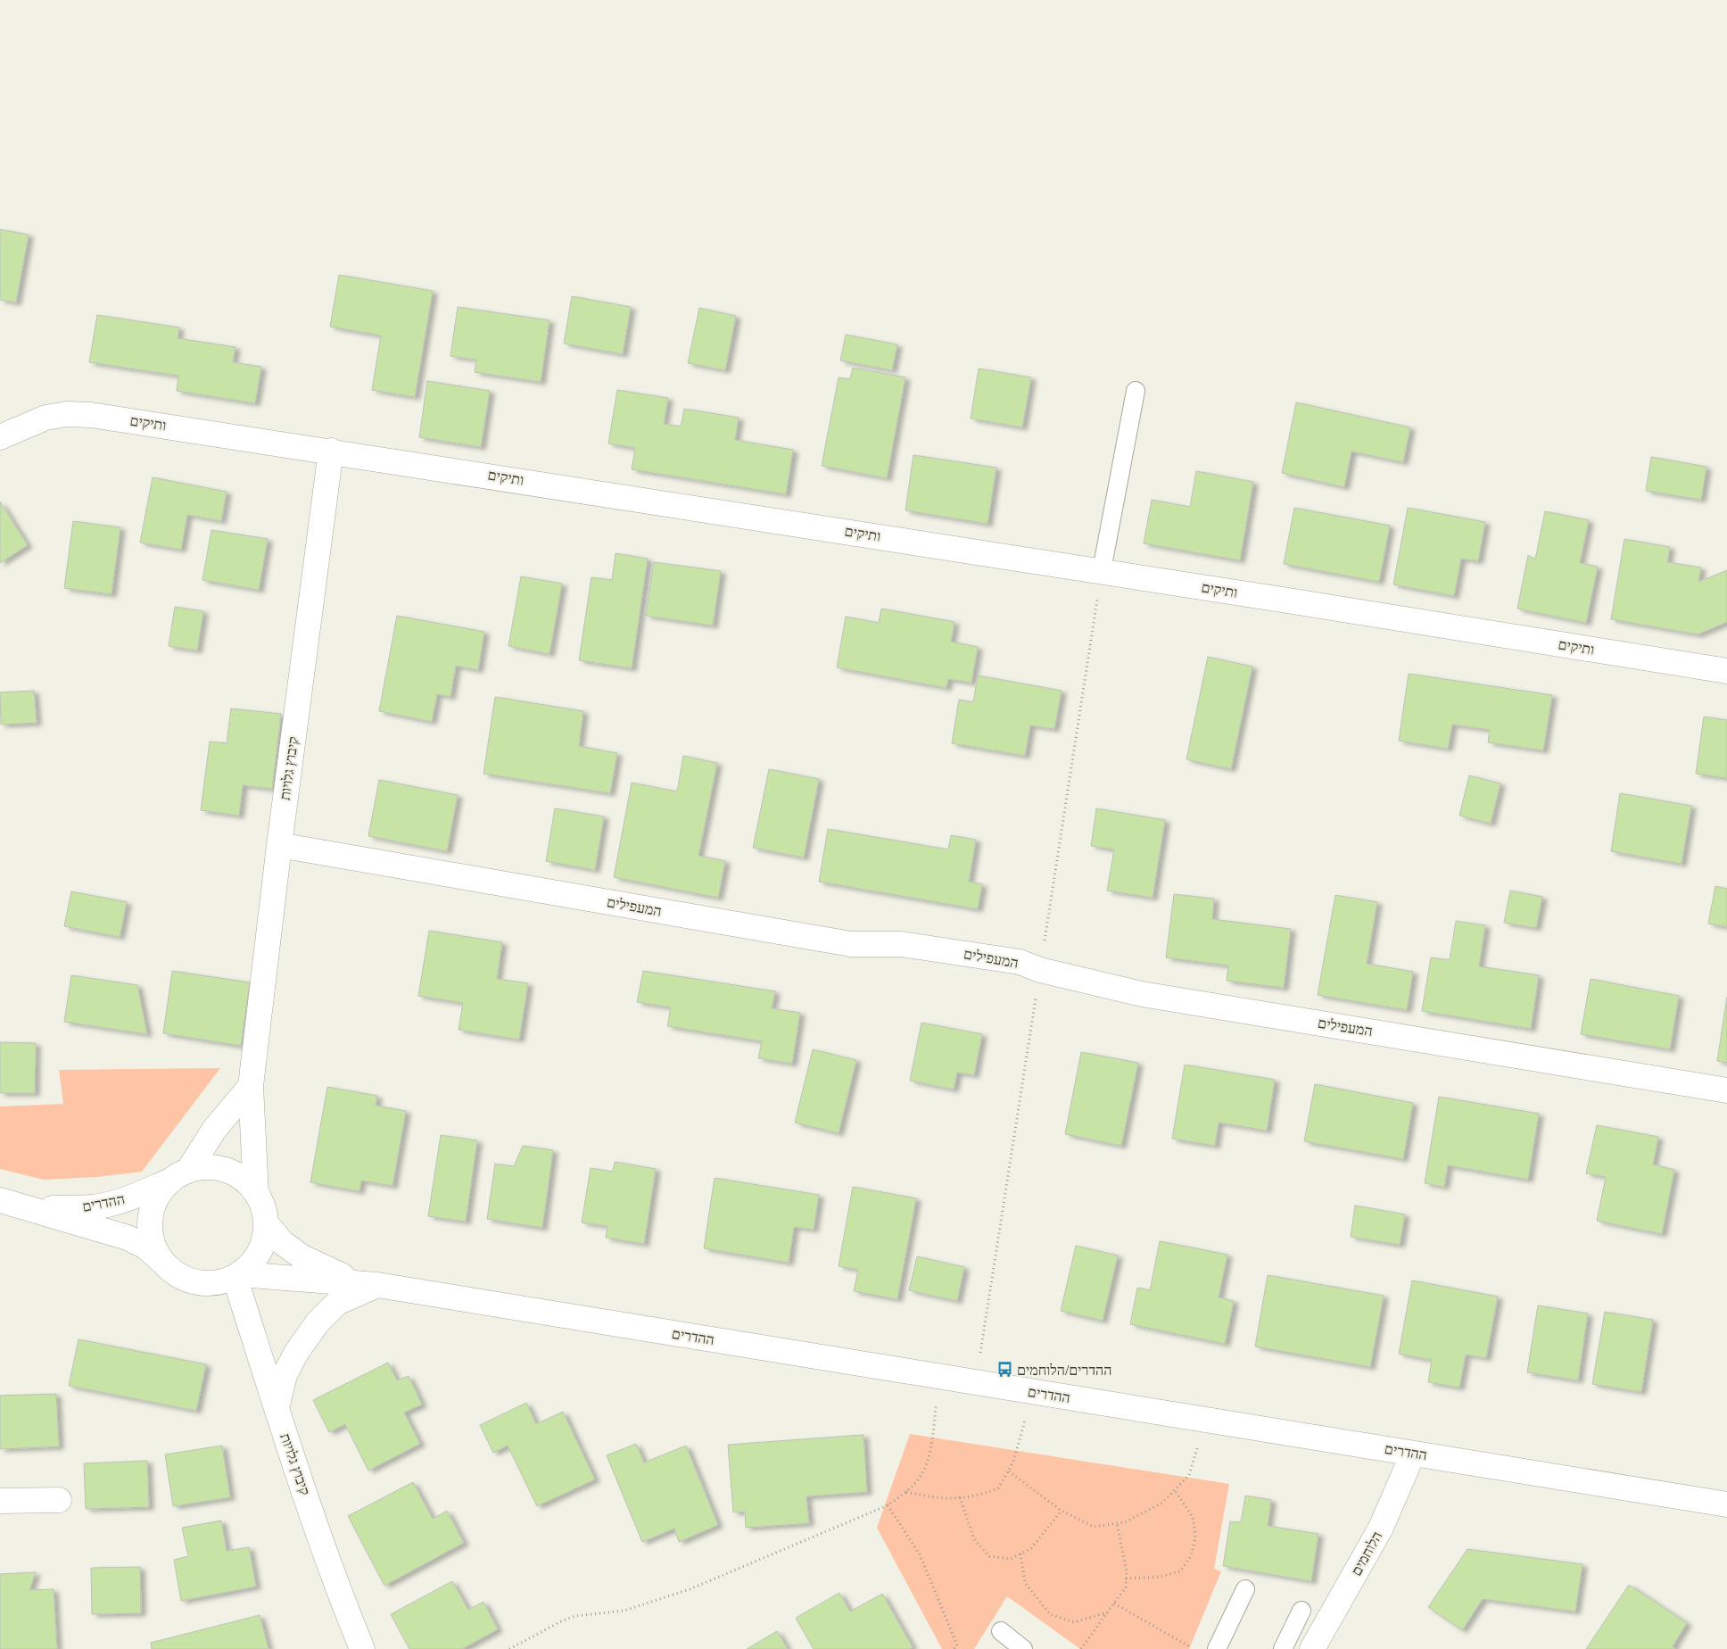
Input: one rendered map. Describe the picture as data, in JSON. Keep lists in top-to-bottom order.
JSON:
{
  "streets": {
    "street": [
      "ותיקים",
      "קיבוץ גלויות",
      "המעפילים",
      "ההדרים",
      "הלוחמים"
    ]
  },
  "crossings": [
    ["ותיקים", "קיבוץ גלויות"],
    ["קיבוץ גלויות", "המעפילים"],
    ["קיבוץ גלויות", "ההדרים"],
    ["ההדרים", "הלוחמים"]
  ],
  "places": {
    "bus stop": ["ההדרים/הלוחמים"]
  }
}
